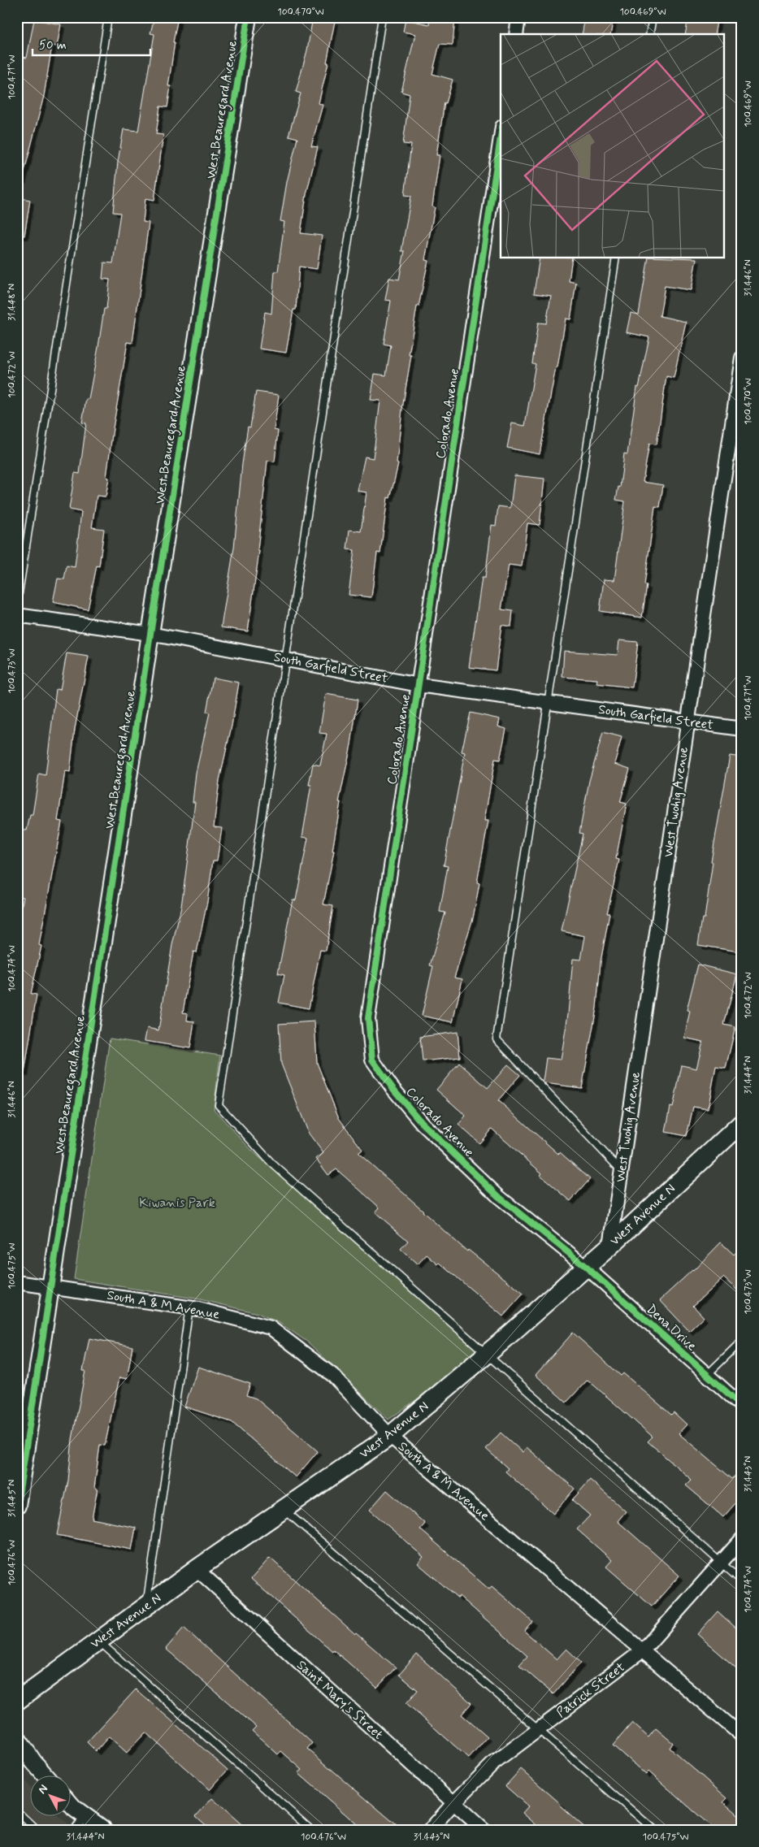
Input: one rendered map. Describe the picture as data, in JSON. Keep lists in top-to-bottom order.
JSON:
{
  "streets": {
    "main road": ["West Avenue N"],
    "street": [
      "West Beauregard Avenue",
      "Colorado Avenue",
      "South Garfield Street",
      "West Twohig Avenue",
      "South A & M Avenue",
      "Dena Drive",
      "Patrick Street",
      "Saint Mary's Street"
    ]
  },
  "crossings": [
    ["West Beauregard Avenue", "South Garfield Street"],
    ["West Beauregard Avenue", "South A & M Avenue"],
    ["Colorado Avenue", "South Garfield Street"],
    ["Colorado Avenue", "West Avenue N"],
    ["Colorado Avenue", "Dena Drive"],
    ["South Garfield Street", "West Twohig Avenue"],
    ["West Twohig Avenue", "West Avenue N"],
    ["West Avenue N", "South A & M Avenue"],
    ["West Avenue N", "Dena Drive"],
    ["West Avenue N", "Saint Mary's Street"],
    ["South A & M Avenue", "Patrick Street"],
    ["Patrick Street", "Saint Mary's Street"]
  ],
  "parks": ["Kiwanis Park"],
  "scale_bar": "50 m",
  "north": "top left",
  "coordinates": [
    "100.470°W",
    "100.469°W",
    "100.471°W",
    "31.446°N",
    "31.448°N",
    "100.472°W",
    "100.473°W",
    "100.474°W",
    "31.444°N",
    "100.475°W",
    "31.443°N",
    "31.445°N",
    "100.476°W"
  ]
}
